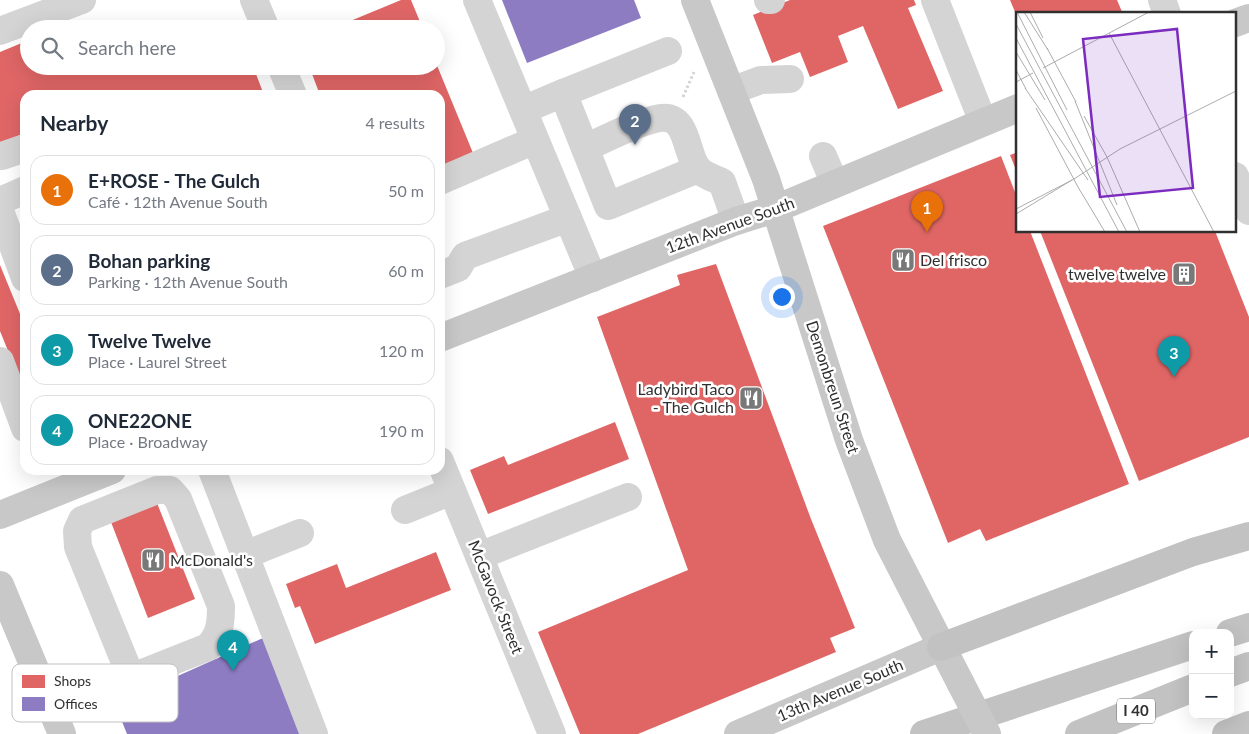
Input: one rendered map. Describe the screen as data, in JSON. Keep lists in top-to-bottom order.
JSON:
{
  "streets": {
    "highway": ["I 40"],
    "main road": ["12th Avenue South", "Demonbreun Street", "13th Avenue South"],
    "street": ["McGavock Street"]
  },
  "crossings": [
    ["12th Avenue South", "Demonbreun Street"],
    ["Demonbreun Street", "13th Avenue South"]
  ],
  "places": {
    "restaurant": ["Del frisco", "Ladybird Taco - The Gulch", "McDonald's"],
    "building": ["twelve twelve"]
  },
  "legend": ["Shops", "Offices"],
  "page": {
    "search": "Search here",
    "heading": ["Nearby", "4 results"],
    "pins": [
      "2",
      "1",
      "3",
      "4"
    ],
    "list": [
      {
        "mark": "1",
        "name": "E+ROSE - The Gulch",
        "note": "Café · 12th Avenue South",
        "value": "50 m"
      },
      {
        "mark": "2",
        "name": "Bohan parking",
        "note": "Parking · 12th Avenue South",
        "value": "60 m"
      },
      {
        "mark": "3",
        "name": "Twelve Twelve",
        "note": "Place · Laurel Street",
        "value": "120 m"
      },
      {
        "mark": "4",
        "name": "ONE22ONE",
        "note": "Place · Broadway",
        "value": "190 m"
      }
    ],
    "map_buttons": ["+", "−"]
  }
}
